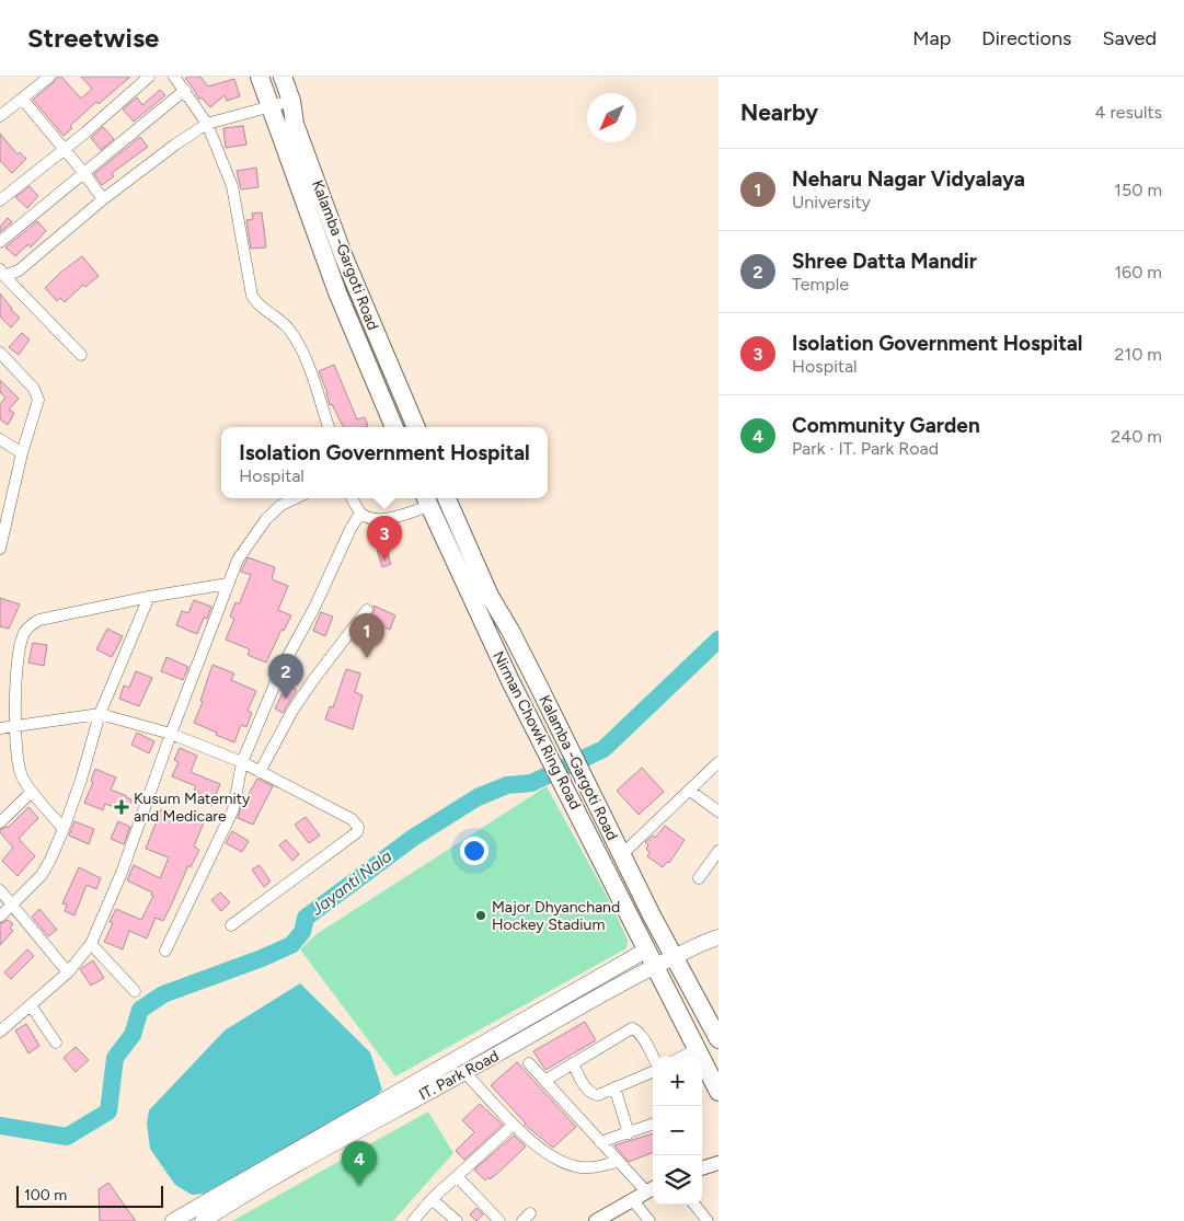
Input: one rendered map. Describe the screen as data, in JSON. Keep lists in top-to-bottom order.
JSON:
{
  "streets": {
    "main road": ["Kalamba -Gargoti Road", "Nirman Chowk Ring Road", "IT. Park Road"]
  },
  "crossings": [
    ["Kalamba -Gargoti Road", "IT. Park Road"],
    ["Nirman Chowk Ring Road", "IT. Park Road"]
  ],
  "water": ["Jayanti Nala"],
  "places": {
    "health": ["Kusum Maternity and Medicare"],
    "other": ["Major Dhyanchand Hockey Stadium"]
  },
  "scale_bar": "100 m",
  "north": "bottom left",
  "page": {
    "header": "Streetwise",
    "nav": ["Map", "Directions", "Saved"],
    "heading": ["Nearby", "4 results"],
    "list": [
      {
        "mark": "1",
        "name": "Neharu Nagar Vidyalaya",
        "note": "University",
        "value": "150 m"
      },
      {
        "mark": "2",
        "name": "Shree Datta Mandir",
        "note": "Temple",
        "value": "160 m"
      },
      {
        "mark": "3",
        "name": "Isolation Government Hospital",
        "note": "Hospital",
        "value": "210 m"
      },
      {
        "mark": "4",
        "name": "Community Garden",
        "note": "Park · IT. Park Road",
        "value": "240 m"
      }
    ],
    "popup": ["Isolation Government Hospital", "Hospital"],
    "pins": [
      "3",
      "1",
      "2",
      "4"
    ],
    "map_buttons": ["+", "−"],
    "scale": "100 m"
  }
}
